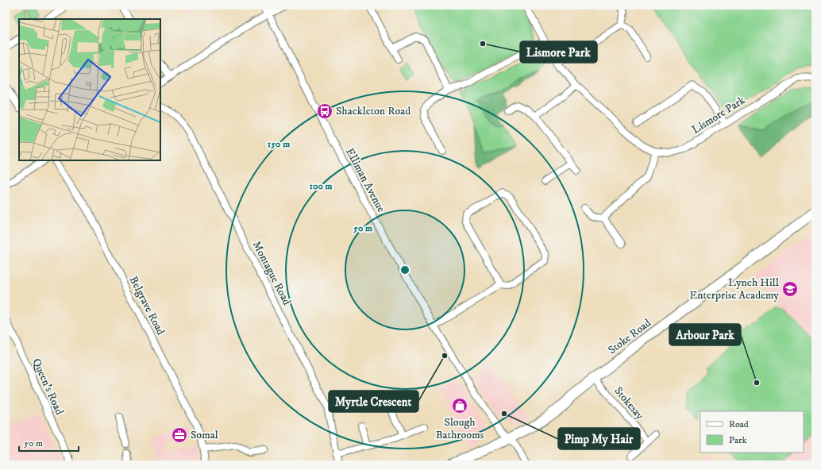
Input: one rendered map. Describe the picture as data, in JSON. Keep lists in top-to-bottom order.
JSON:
{
  "streets": {
    "main road": ["Stoke Road"],
    "street": [
      "Lismore Park",
      "Elliman Avenue",
      "Montague Road",
      "Belgrave Road",
      "Queen's Road",
      "Stokesay"
    ]
  },
  "crossings": [
    ["Elliman Avenue", "Stoke Road"],
    ["Stoke Road", "Stokesay"]
  ],
  "places": {
    "other": [
      "Lismore Park",
      "Myrtle Crescent",
      "Arbour Park",
      "Pimp My Hair"
    ],
    "bus stop": ["Shackleton Road"],
    "school or university": ["Lynch Hill Enterprise Academy"],
    "shop": ["Slough Bathrooms"],
    "office": ["Somal"]
  },
  "legend": ["Road", "Park"],
  "scale_bar": "50 m",
  "rings": ["150 m", "100 m", "50 m"]
}
